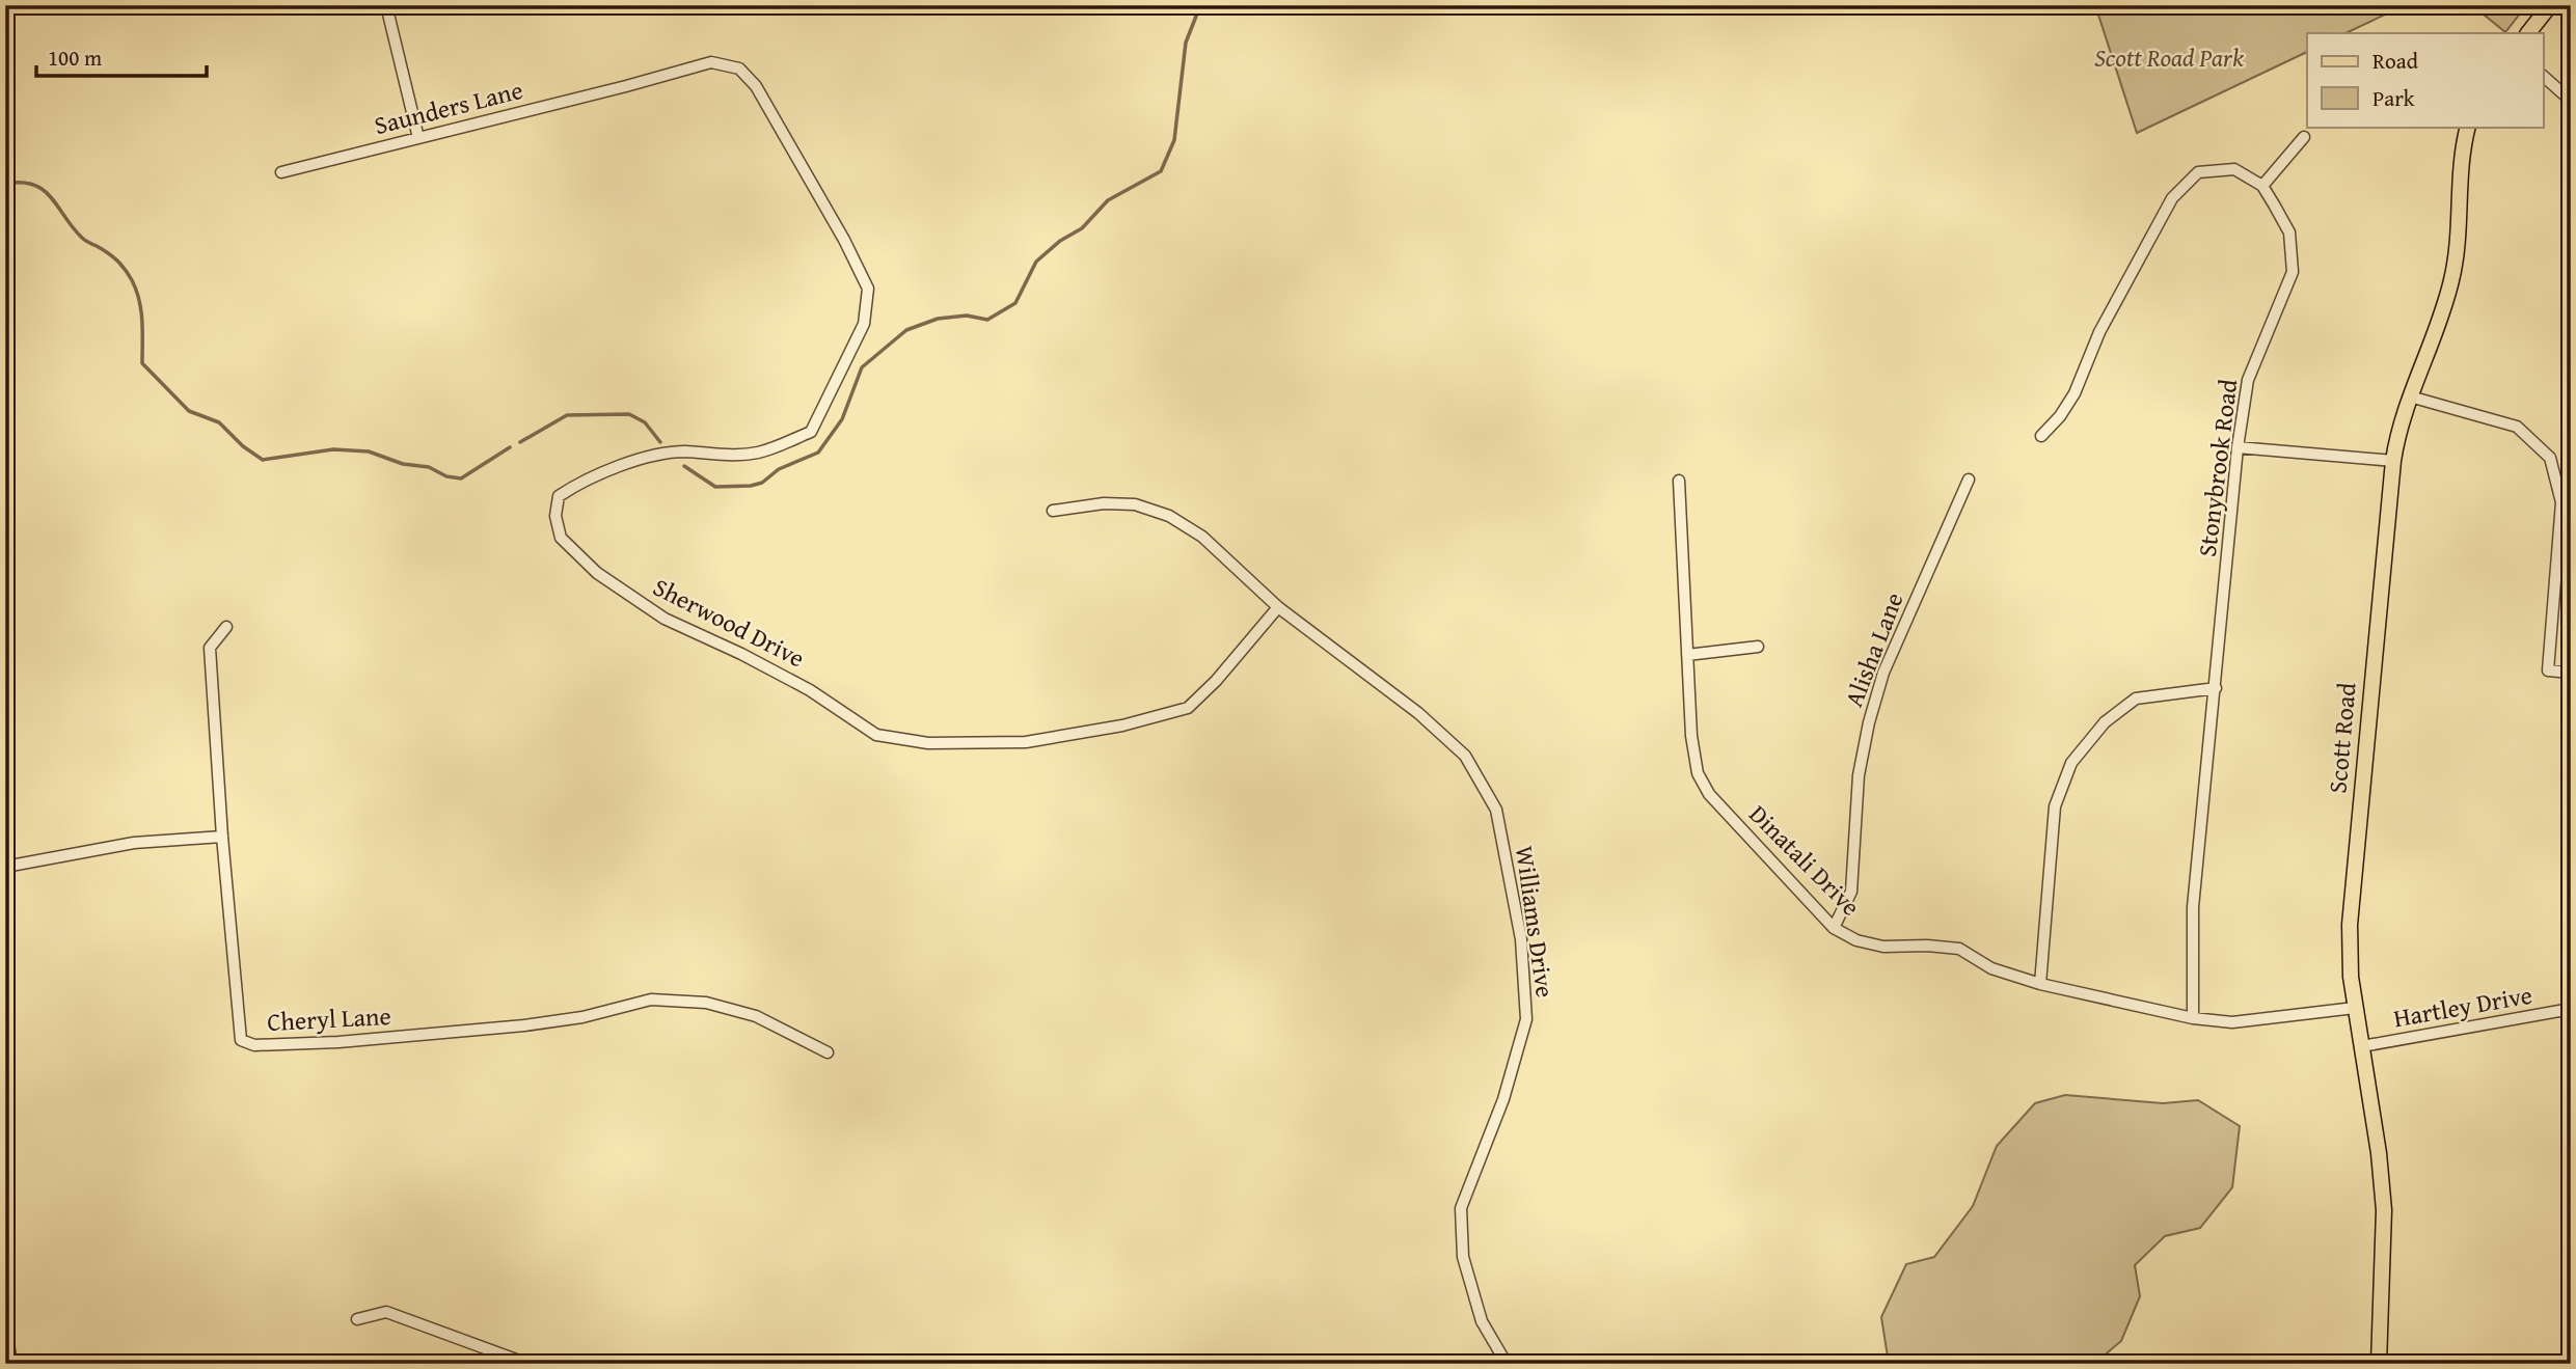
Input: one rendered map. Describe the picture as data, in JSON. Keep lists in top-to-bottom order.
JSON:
{
  "streets": {
    "main road": ["Scott Road"],
    "street": [
      "Saunders Lane",
      "Stonybrook Road",
      "Sherwood Drive",
      "Alisha Lane",
      "Dinatali Drive",
      "Williams Drive",
      "Hartley Drive",
      "Cheryl Lane"
    ]
  },
  "crossings": [
    ["Saunders Lane", "Sherwood Drive"],
    ["Stonybrook Road", "Dinatali Drive"],
    ["Sherwood Drive", "Williams Drive"],
    ["Alisha Lane", "Dinatali Drive"],
    ["Scott Road", "Dinatali Drive"],
    ["Scott Road", "Hartley Drive"]
  ],
  "parks": ["Scott Road Park"],
  "legend": ["Road", "Park"],
  "scale_bar": "100 m"
}
